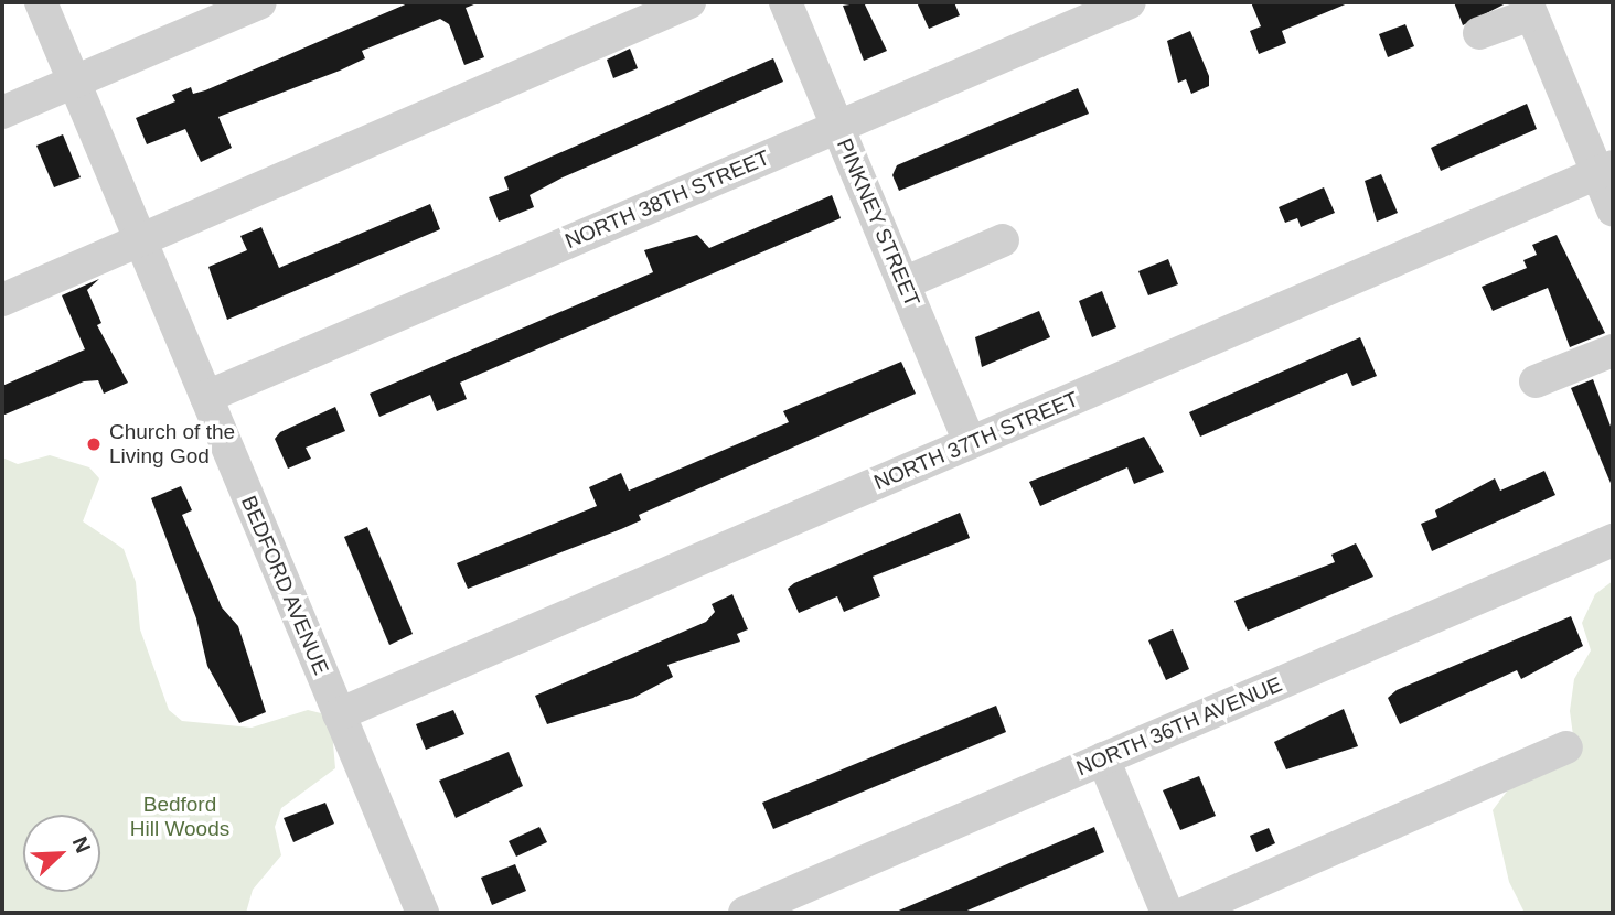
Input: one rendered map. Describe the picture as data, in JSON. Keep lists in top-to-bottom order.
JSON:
{
  "streets": {
    "street": [
      "NORTH 38TH STREET",
      "PINKNEY STREET",
      "NORTH 37TH STREET",
      "BEDFORD AVENUE",
      "NORTH 36TH AVENUE"
    ]
  },
  "crossings": [
    ["NORTH 38TH STREET", "PINKNEY STREET"],
    ["NORTH 38TH STREET", "BEDFORD AVENUE"],
    ["PINKNEY STREET", "NORTH 37TH STREET"],
    ["NORTH 37TH STREET", "BEDFORD AVENUE"]
  ],
  "parks": ["Bedford Hill Woods"],
  "places": ["Church of the Living God"],
  "north": "top right"
}
